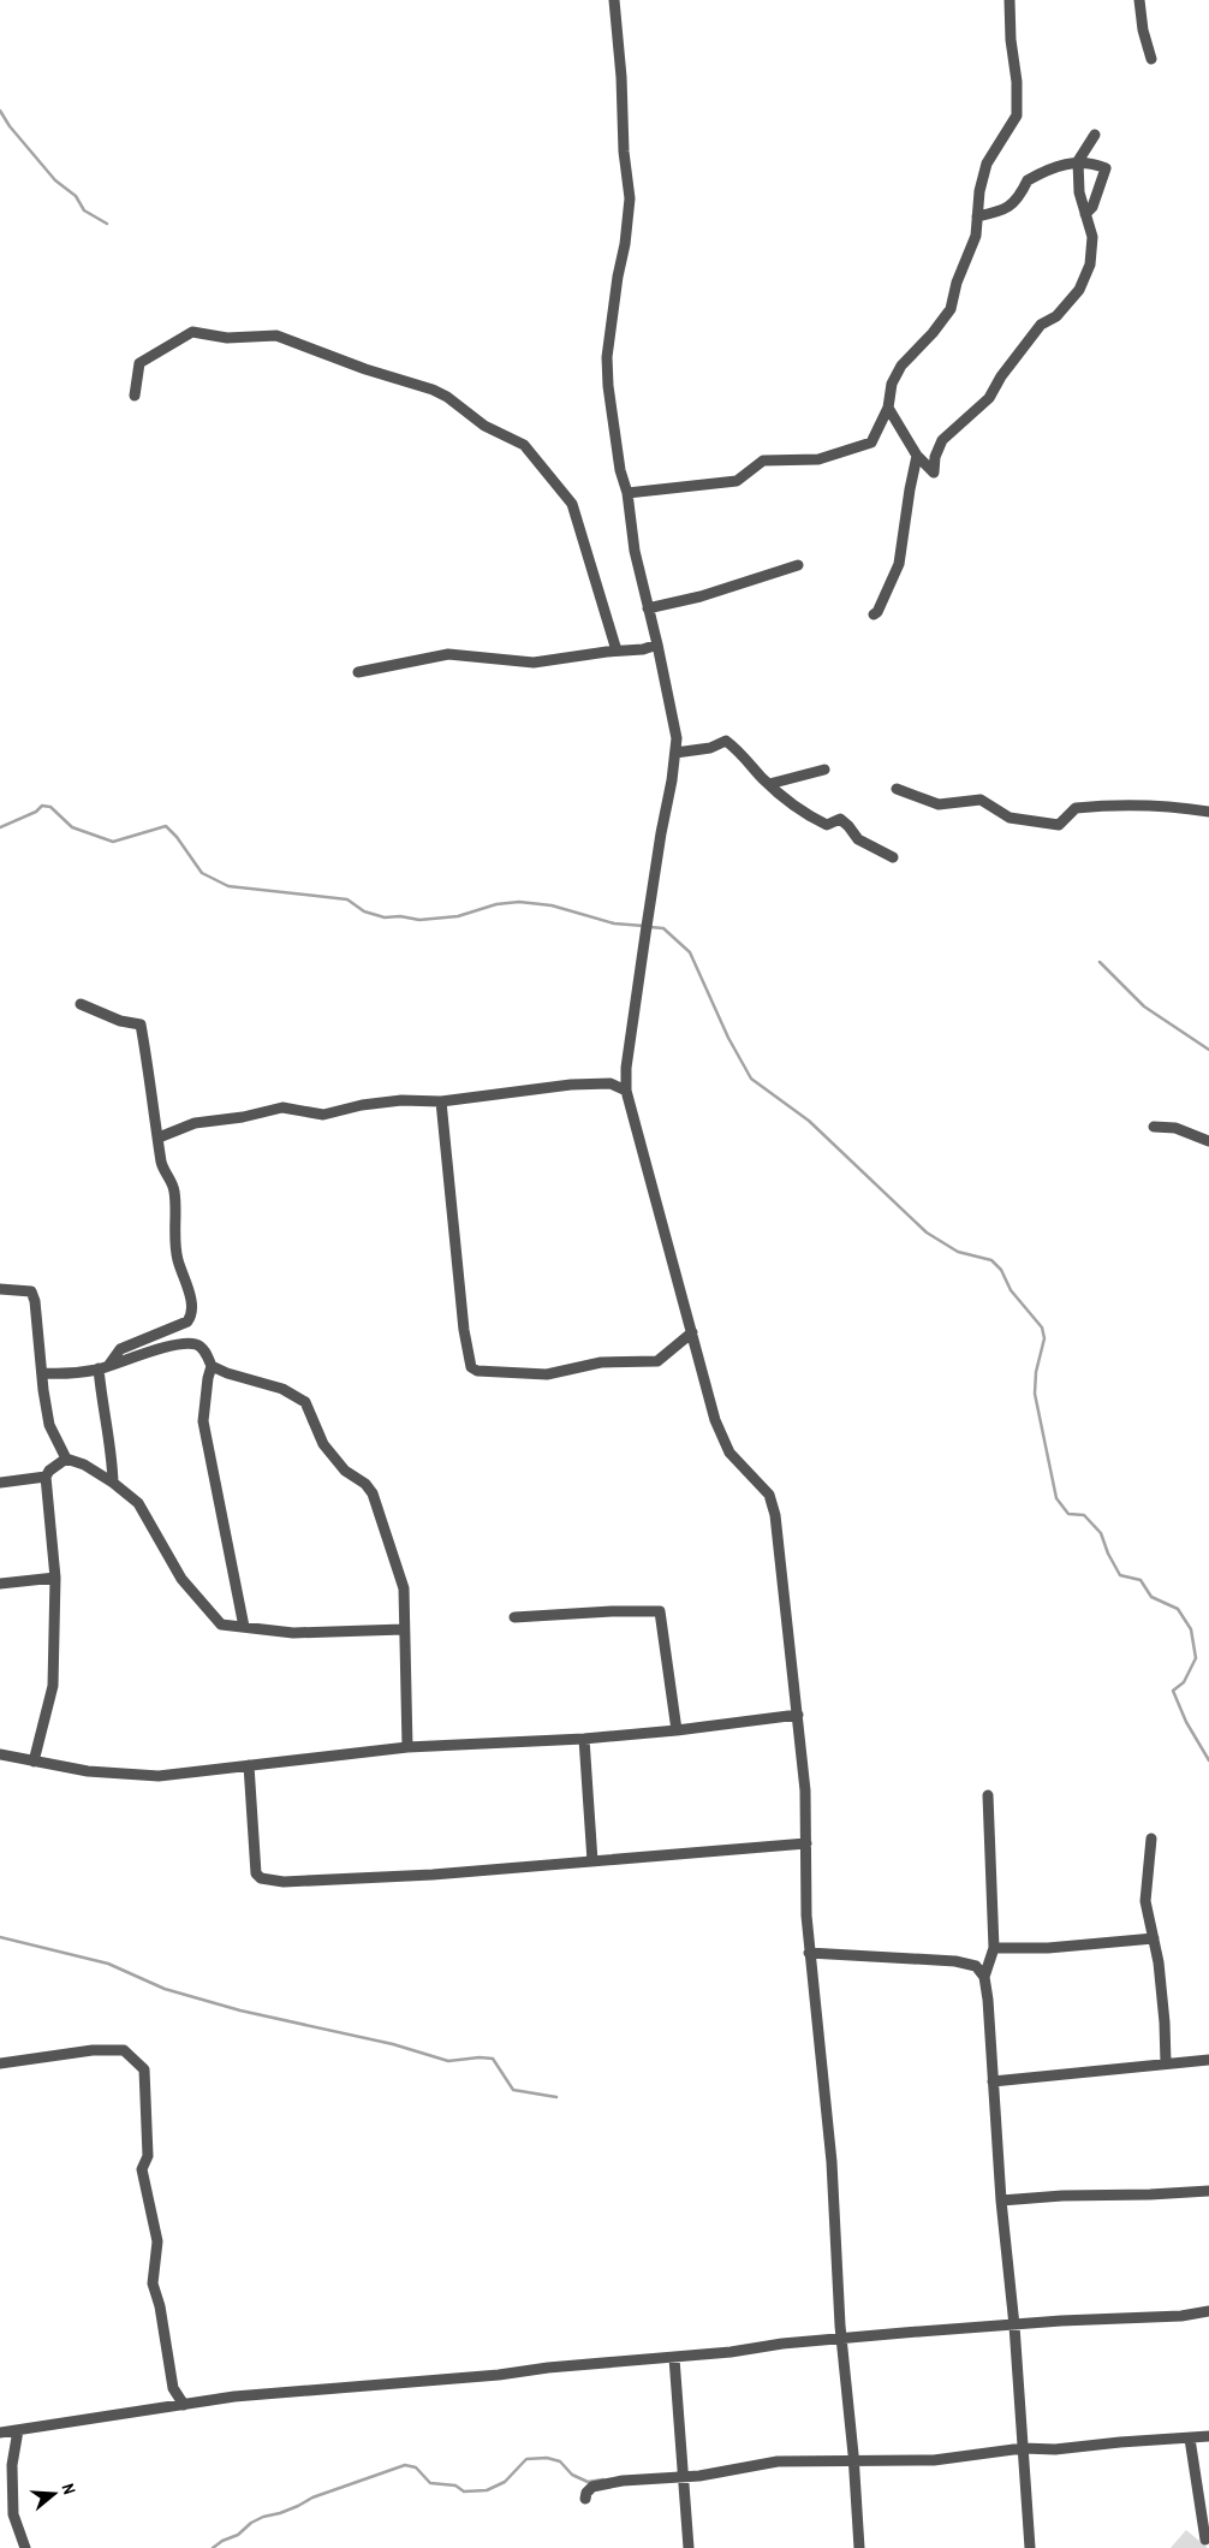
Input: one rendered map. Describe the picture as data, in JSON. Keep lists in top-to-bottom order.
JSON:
{
  "north": "right"
}
